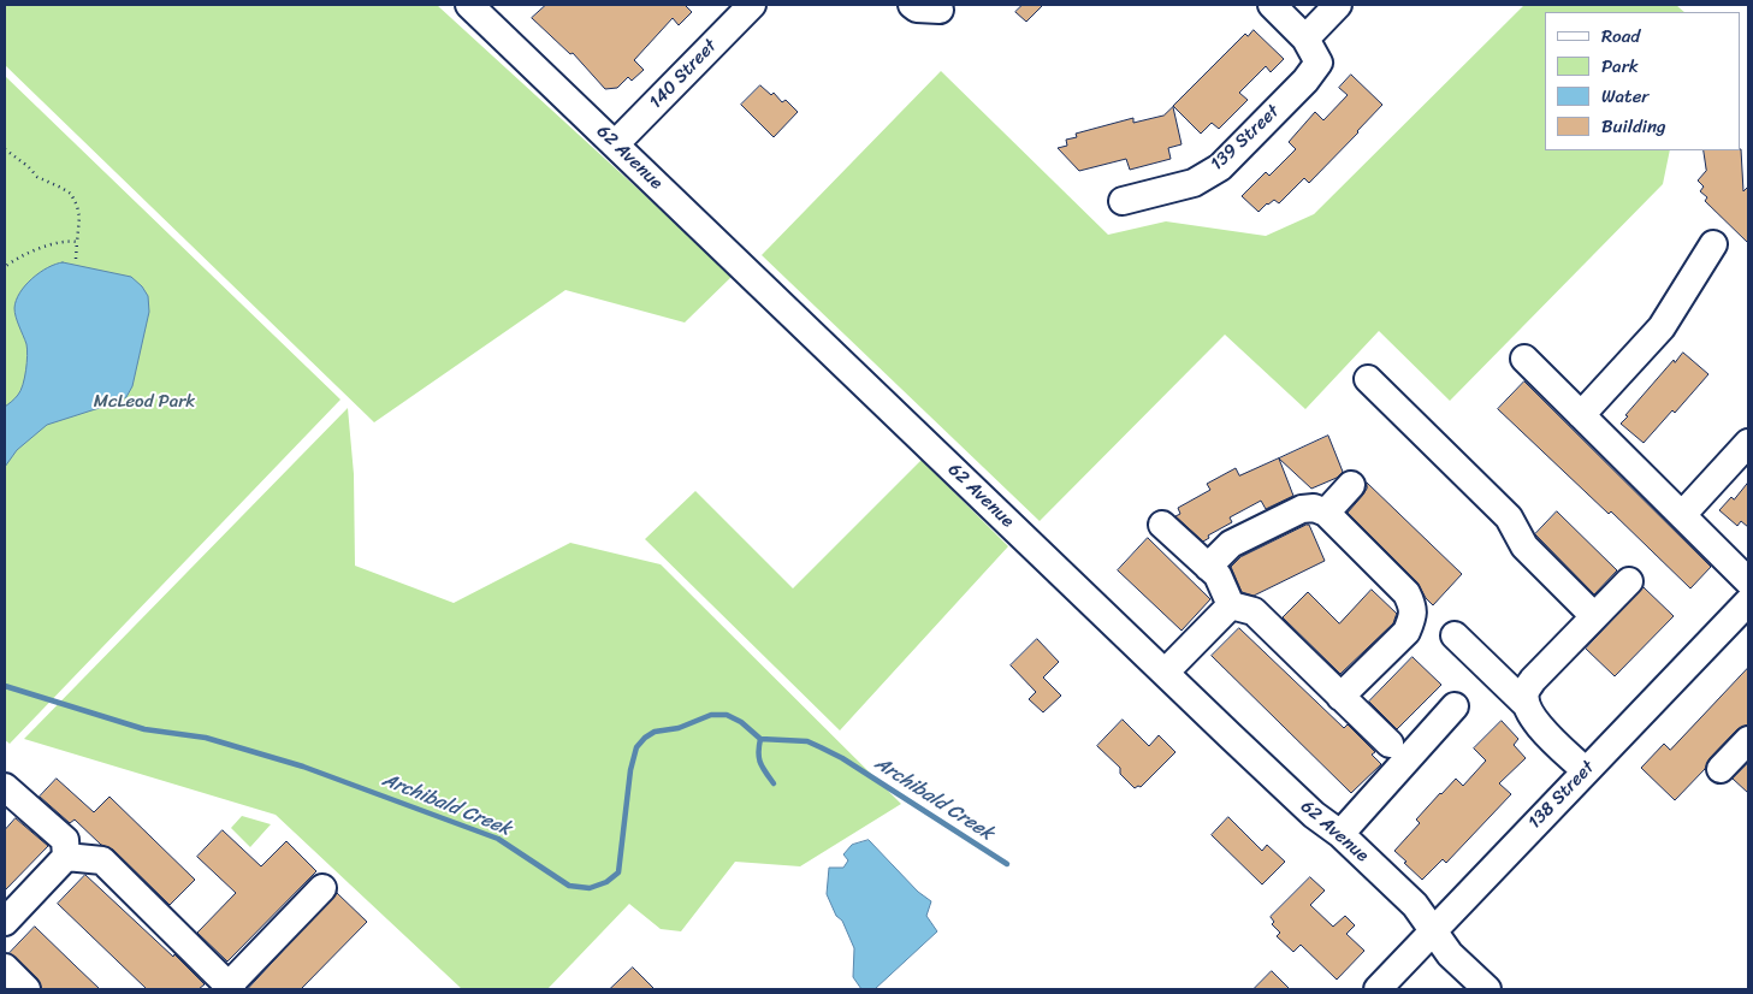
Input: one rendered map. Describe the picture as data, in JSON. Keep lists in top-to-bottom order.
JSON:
{
  "streets": {
    "street": [
      "140 Street",
      "139 Street",
      "62 Avenue",
      "138 Street"
    ]
  },
  "crossings": [
    ["140 Street", "62 Avenue"],
    ["62 Avenue", "138 Street"]
  ],
  "water": ["Archibald Creek"],
  "parks": ["McLeod Park"],
  "legend": [
    "Road",
    "Park",
    "Water",
    "Building"
  ]
}
